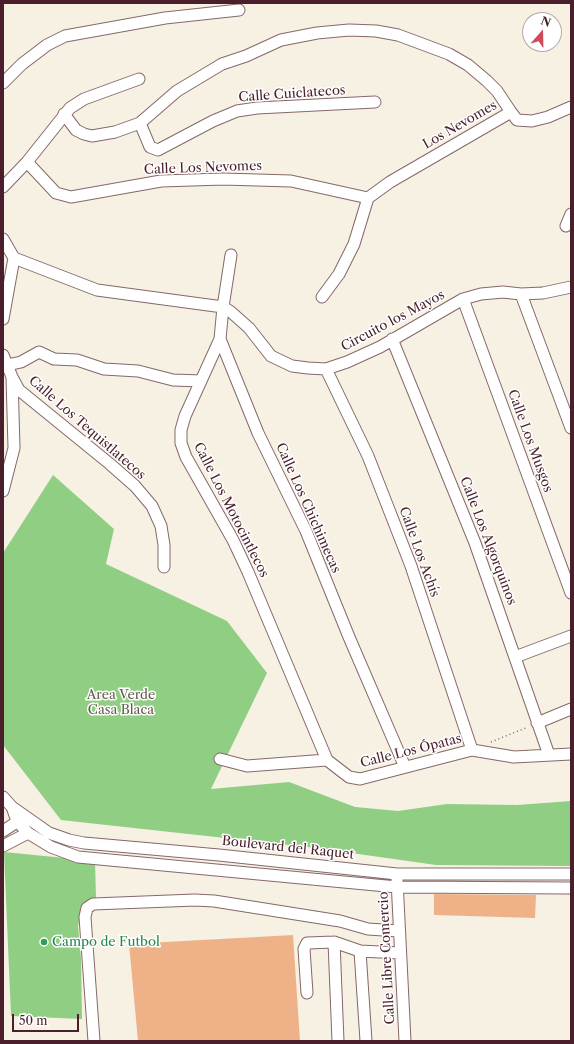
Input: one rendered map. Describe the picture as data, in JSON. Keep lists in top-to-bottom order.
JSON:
{
  "streets": {
    "street": [
      "Calle Cuiclatecos",
      "Los Nevomes",
      "Calle Los Nevomes",
      "Circuito los Mayos",
      "Calle Los Tequistlatecos",
      "Calle Los Musgos",
      "Calle Los Chichimecas",
      "Calle Los Motocintlecos",
      "Calle Los Algorquinos",
      "Calle Los Achís",
      "Calle Los Ópatas",
      "Boulevard del Raquet",
      "Calle Libre Comercio"
    ]
  },
  "crossings": [
    ["Los Nevomes", "Calle Los Nevomes"],
    ["Circuito los Mayos", "Calle Los Musgos"],
    ["Circuito los Mayos", "Calle Los Chichimecas"],
    ["Circuito los Mayos", "Calle Los Algorquinos"],
    ["Circuito los Mayos", "Calle Los Achís"],
    ["Calle Los Chichimecas", "Calle Los Motocintlecos"],
    ["Calle Los Chichimecas", "Calle Los Ópatas"],
    ["Calle Los Motocintlecos", "Calle Los Ópatas"],
    ["Calle Los Algorquinos", "Calle Los Ópatas"],
    ["Calle Los Achís", "Calle Los Ópatas"],
    ["Boulevard del Raquet", "Calle Libre Comercio"]
  ],
  "parks": ["Area Verde Casa Blaca"],
  "places": ["Campo de Futbol"],
  "scale_bar": "50 m",
  "north": "top"
}
